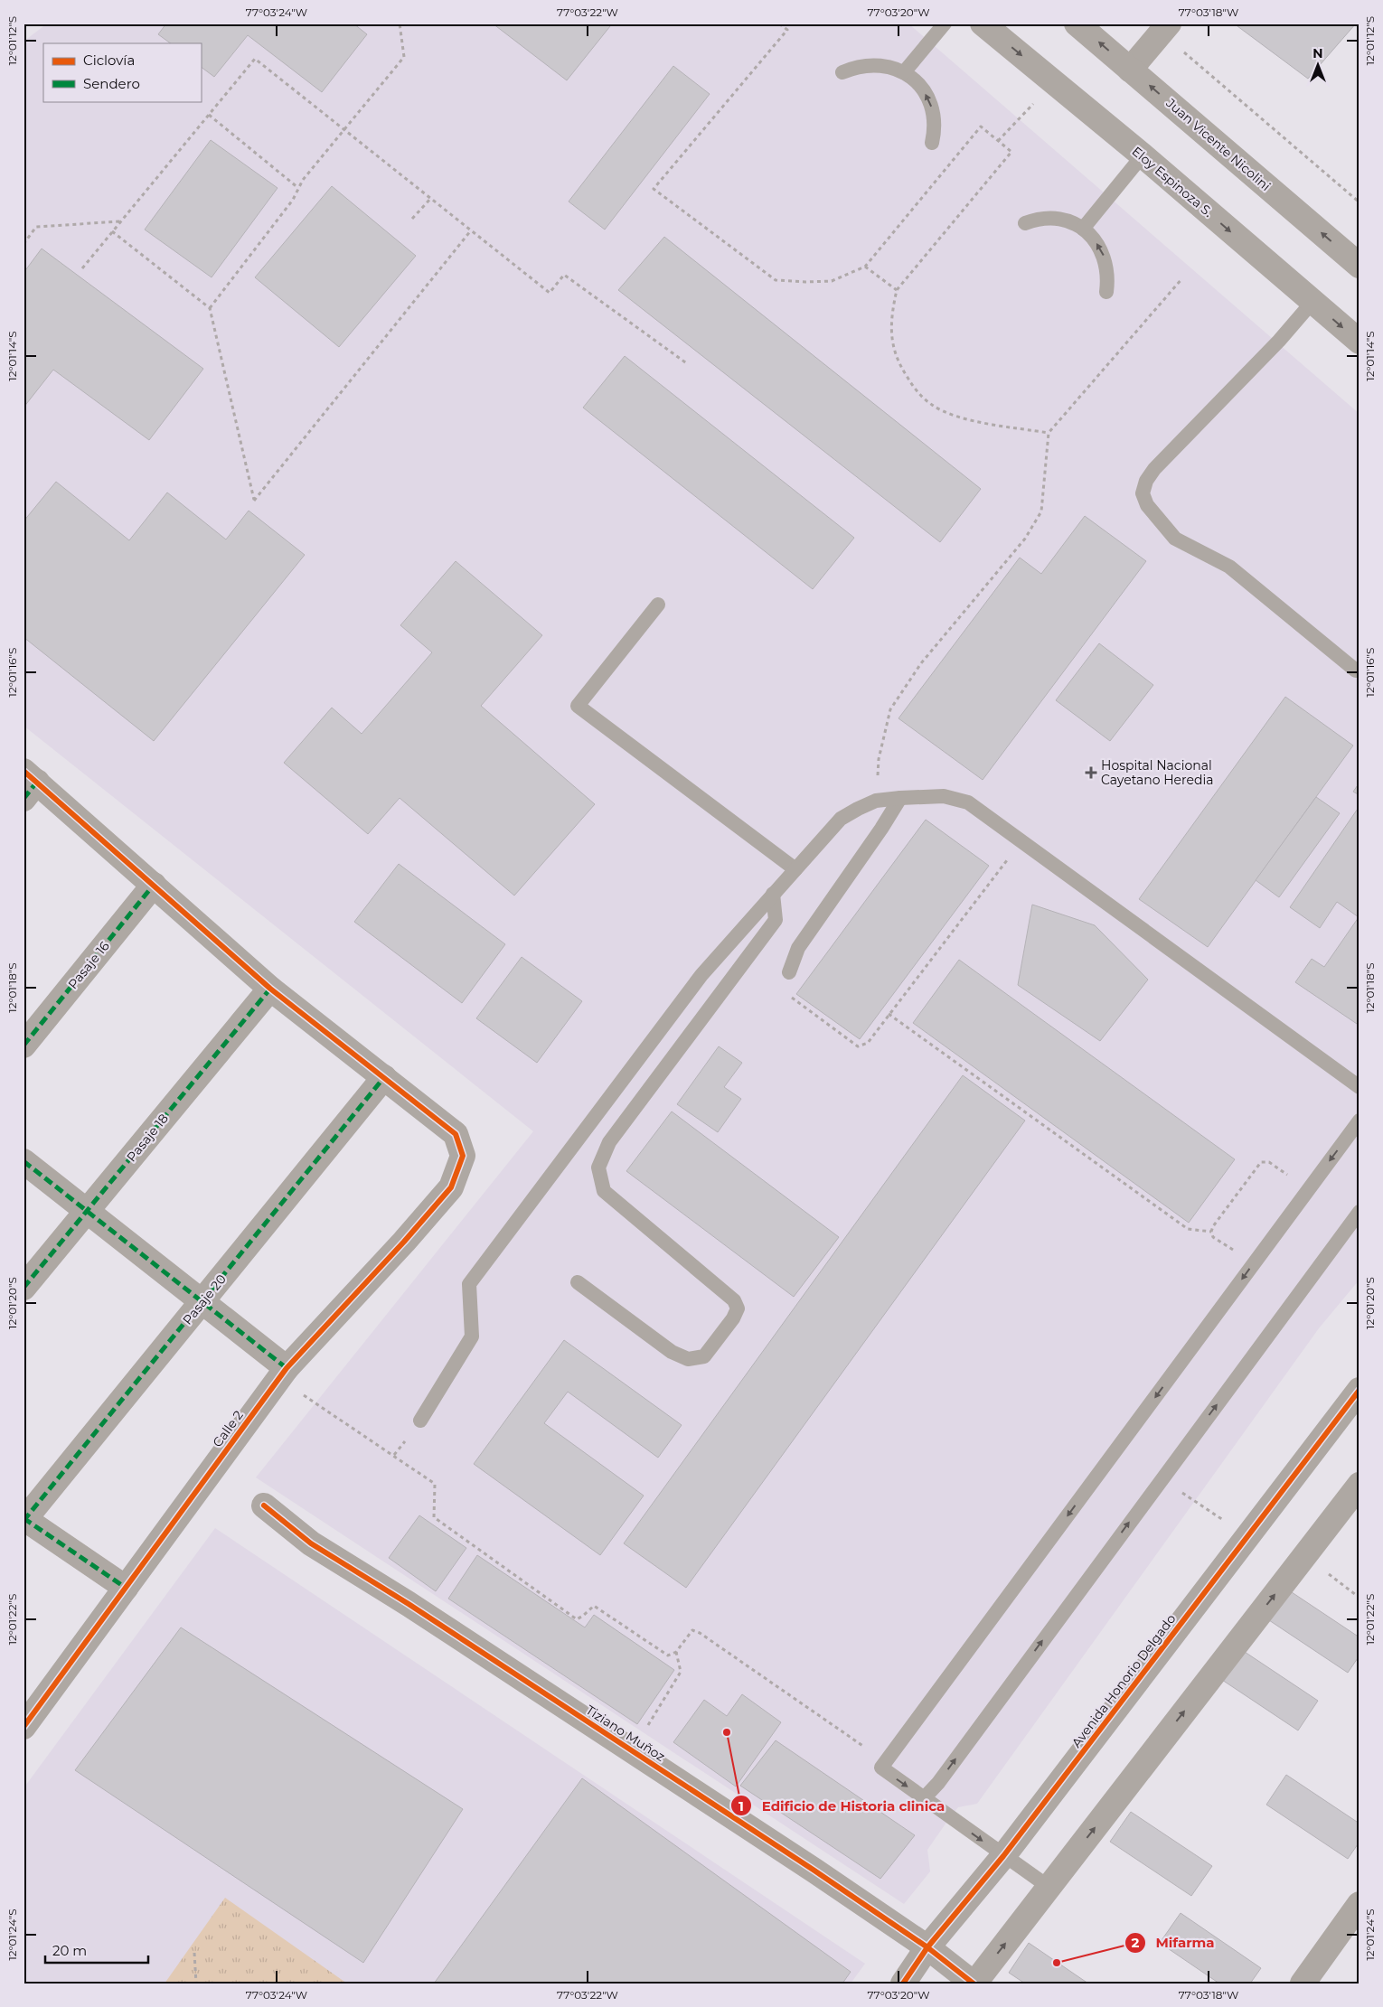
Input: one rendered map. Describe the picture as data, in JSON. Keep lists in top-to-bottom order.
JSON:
{
  "streets": {
    "street": [
      "Juan Vicente Nicolini",
      "Eloy Espinoza S.",
      "Pasaje 16",
      "Pasaje 18",
      "Pasaje 20",
      "Calle 2",
      "Avenida Honorio Delgado",
      "Tiziano Muñoz"
    ]
  },
  "crossings": [
    ["Pasaje 20", "Calle 2"],
    ["Avenida Honorio Delgado", "Tiziano Muñoz"]
  ],
  "one_way": ["Juan Vicente Nicolini", "Eloy Espinoza S."],
  "places": {
    "health": ["Hospital Nacional Cayetano Heredia"],
    "other": ["Edificio de Historia clinica", "Mifarma"]
  },
  "legend": ["Ciclovía", "Sendero"],
  "scale_bar": "20 m",
  "north": "top",
  "coordinates": [
    "77°03'24\"W",
    "77°03'22\"W",
    "77°03'20\"W",
    "77°03'18\"W",
    "12°01'12\"S",
    "12°01'14\"S",
    "12°01'16\"S",
    "12°01'18\"S",
    "12°01'20\"S",
    "12°01'22\"S",
    "12°01'24\"S"
  ]
}
